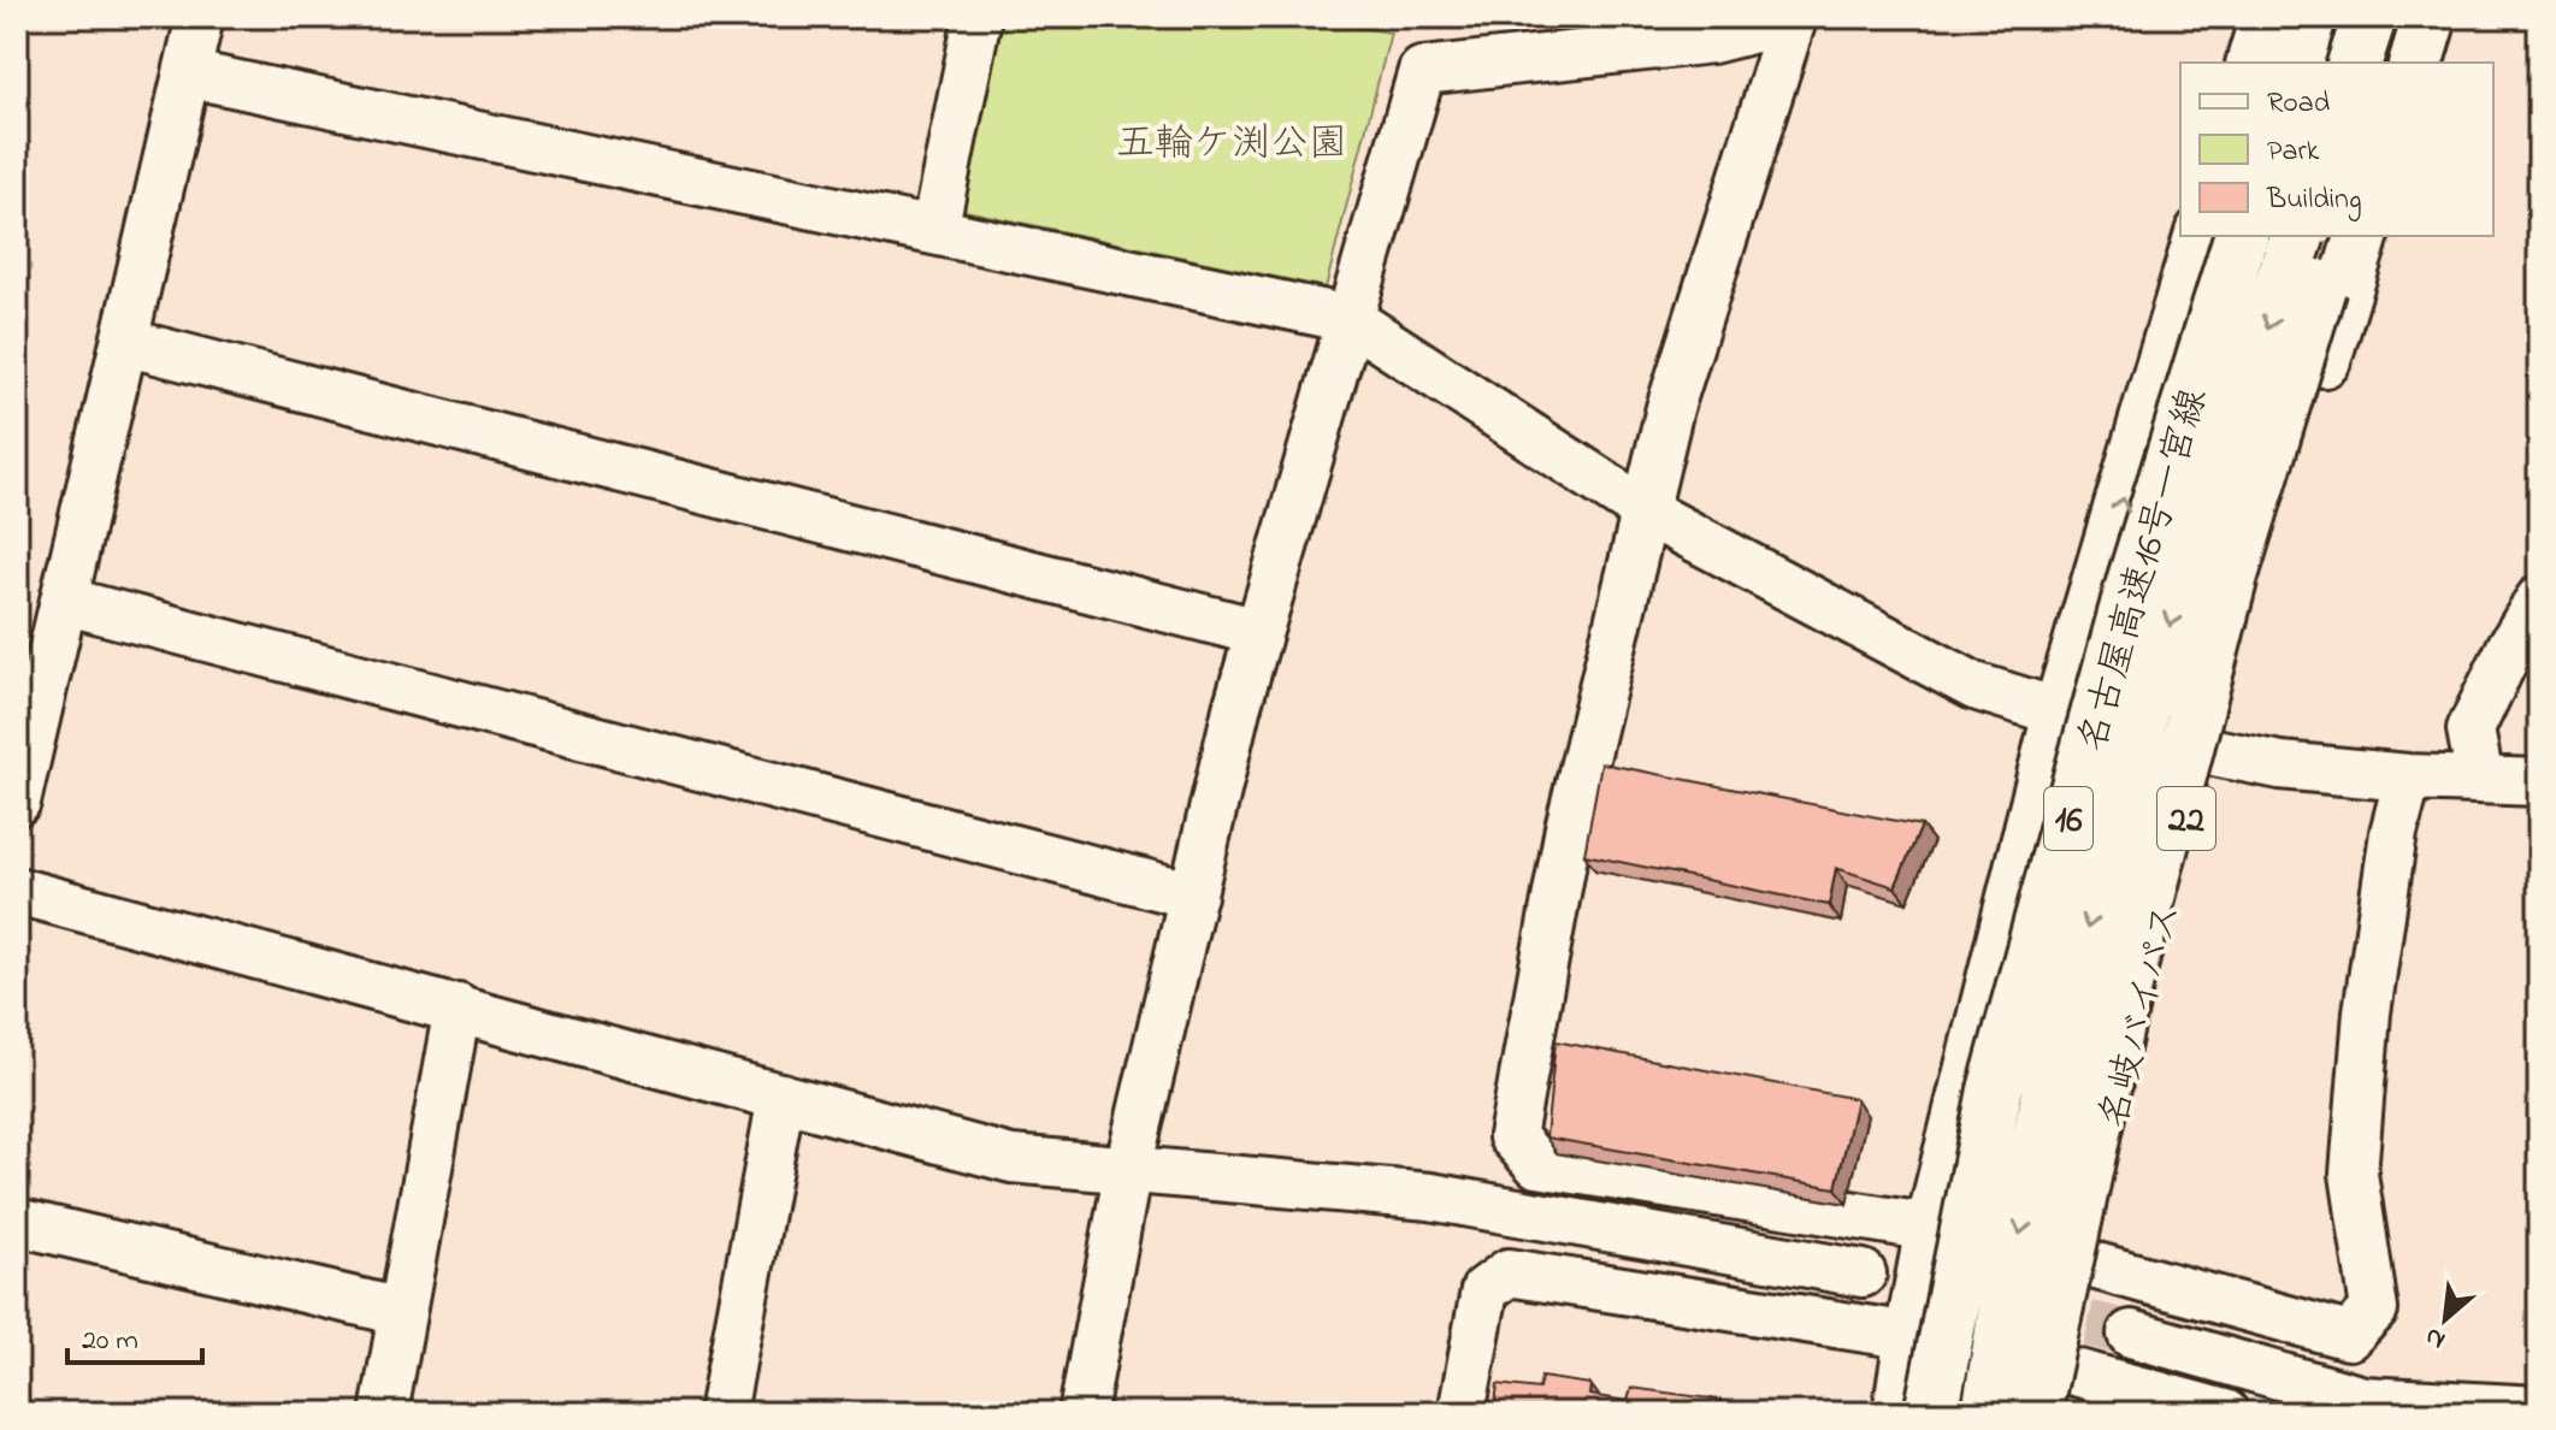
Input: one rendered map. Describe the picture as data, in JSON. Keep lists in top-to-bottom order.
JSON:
{
  "streets": {
    "highway": [
      "名古屋高速16号一宮線",
      "16",
      "22",
      "名岐バイパス"
    ]
  },
  "parks": ["五輪ケ渕公園"],
  "legend": ["Road", "Park", "Building"],
  "scale_bar": "20 m",
  "north": "bottom left"
}
